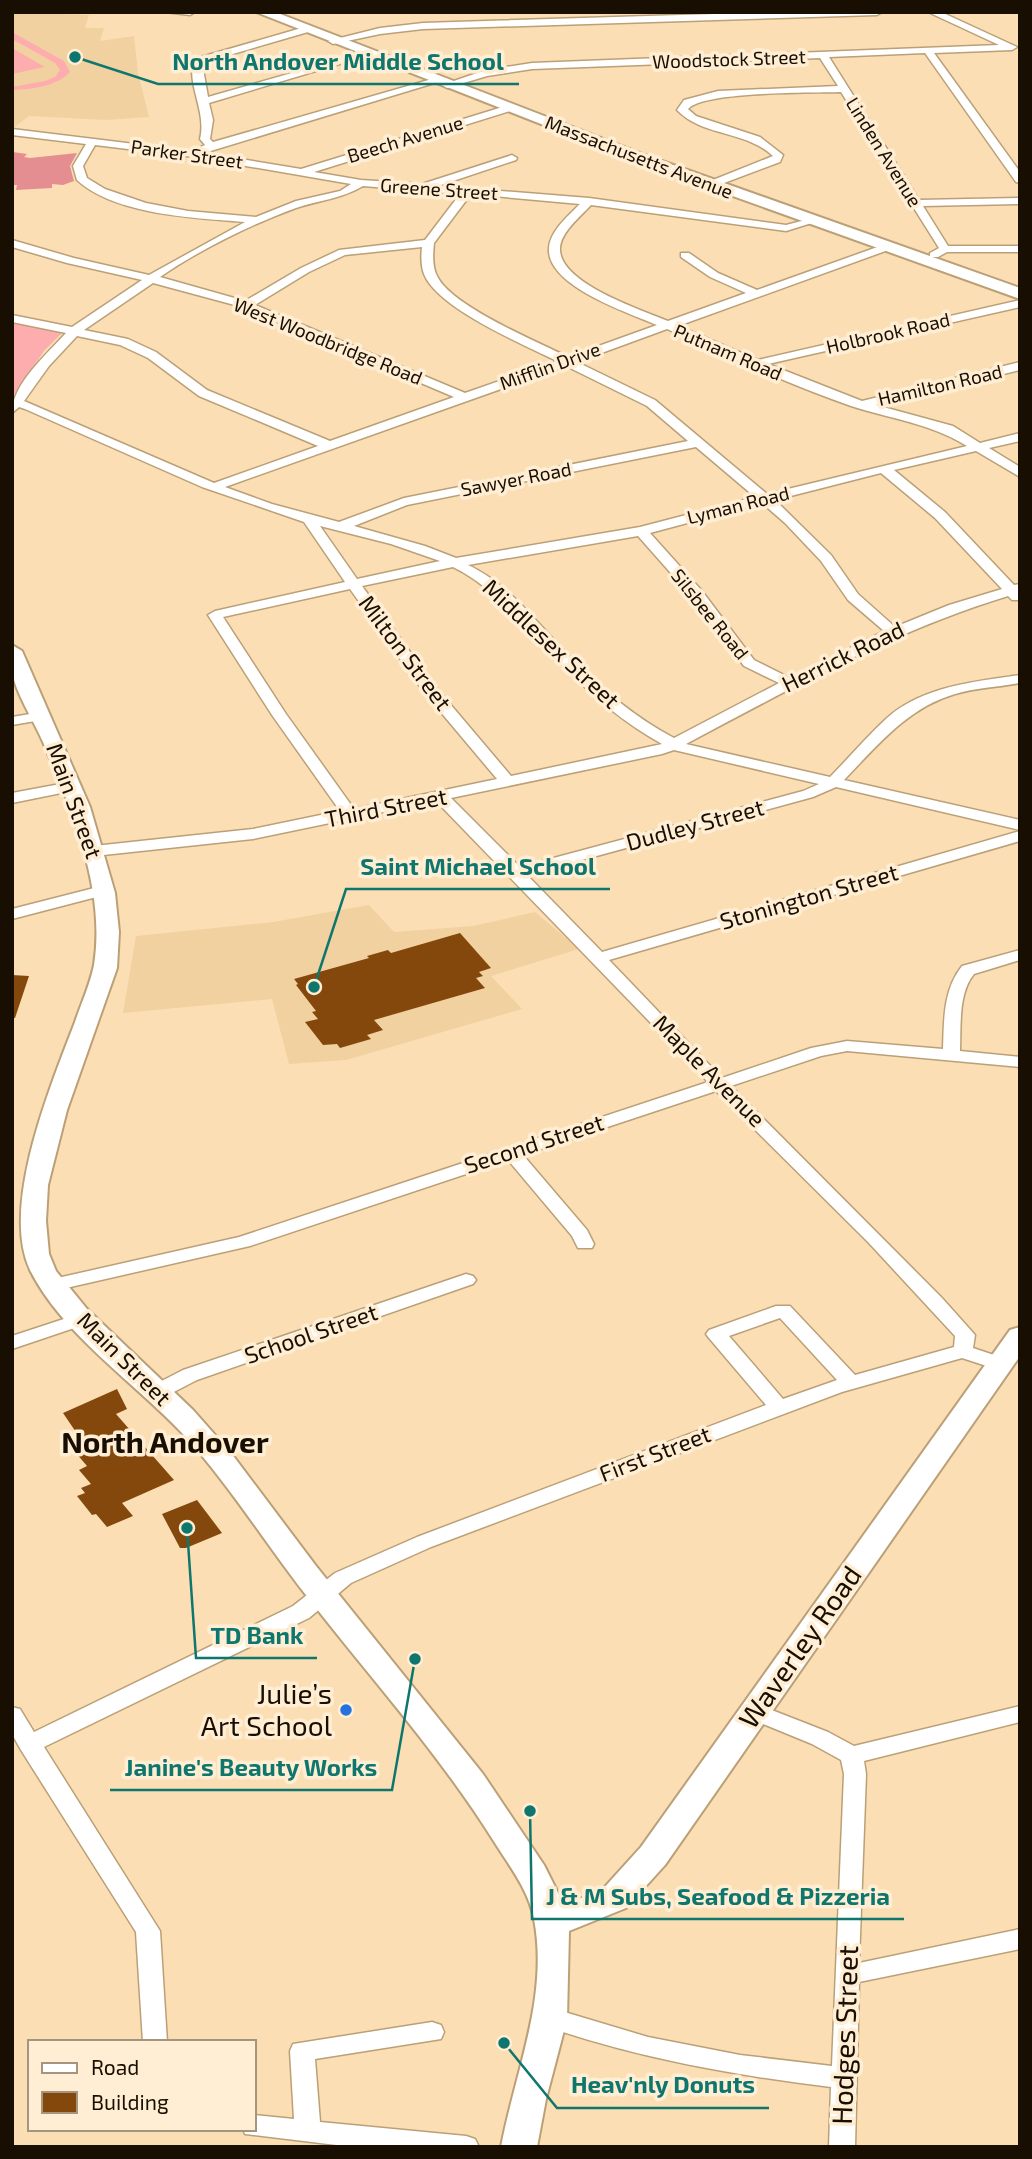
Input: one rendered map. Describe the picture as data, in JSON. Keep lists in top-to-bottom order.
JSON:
{
  "streets": {
    "main road": ["Massachusetts Avenue", "Main Street", "Waverley Road"],
    "street": [
      "Woodstock Street",
      "Beech Avenue",
      "Linden Avenue",
      "Parker Street",
      "Greene Street",
      "Holbrook Road",
      "West Woodbridge Road",
      "Putnam Road",
      "Mifflin Drive",
      "Hamilton Road",
      "Sawyer Road",
      "Lyman Road",
      "Silsbee Road",
      "Middlesex Street",
      "Milton Street",
      "Herrick Road",
      "Third Street",
      "Dudley Street",
      "Stonington Street",
      "Maple Avenue",
      "Second Street",
      "School Street",
      "First Street",
      "Hodges Street"
    ]
  },
  "crossings": [
    ["Woodstock Street", "Linden Avenue"],
    ["Woodstock Street", "Parker Street"],
    ["Woodstock Street", "Massachusetts Avenue"],
    ["Beech Avenue", "Parker Street"],
    ["Beech Avenue", "Massachusetts Avenue"],
    ["Parker Street", "Greene Street"],
    ["Massachusetts Avenue", "Greene Street"],
    ["Massachusetts Avenue", "Mifflin Drive"],
    ["Greene Street", "West Woodbridge Road"],
    ["Greene Street", "Putnam Road"],
    ["Greene Street", "Middlesex Street"],
    ["Holbrook Road", "Putnam Road"],
    ["West Woodbridge Road", "Mifflin Drive"],
    ["Putnam Road", "Mifflin Drive"],
    ["Putnam Road", "Hamilton Road"],
    ["Putnam Road", "Lyman Road"],
    ["Mifflin Drive", "Middlesex Street"],
    ["Sawyer Road", "Middlesex Street"],
    ["Lyman Road", "Silsbee Road"],
    ["Lyman Road", "Middlesex Street"],
    ["Lyman Road", "Milton Street"],
    ["Lyman Road", "Third Street"],
    ["Silsbee Road", "Herrick Road"],
    ["Middlesex Street", "Milton Street"],
    ["Middlesex Street", "Herrick Road"],
    ["Middlesex Street", "Third Street"],
    ["Middlesex Street", "Dudley Street"],
    ["Middlesex Street", "Stonington Street"],
    ["Milton Street", "Third Street"],
    ["Herrick Road", "Third Street"],
    ["Main Street", "Third Street"],
    ["Main Street", "Second Street"],
    ["Main Street", "School Street"],
    ["Main Street", "First Street"],
    ["Main Street", "Waverley Road"],
    ["Third Street", "Maple Avenue"],
    ["Dudley Street", "Maple Avenue"],
    ["Stonington Street", "Maple Avenue"],
    ["Maple Avenue", "Second Street"],
    ["Maple Avenue", "First Street"]
  ],
  "districts": ["North Andover"],
  "places": [
    "North Andover Middle School",
    "Saint Michael School",
    "TD Bank",
    "Janine's Beauty Works",
    "Julie’s Art School",
    "J & M Subs, Seafood & Pizzeria",
    "Heav'nly Donuts"
  ],
  "legend": ["Road", "Building"]
}
